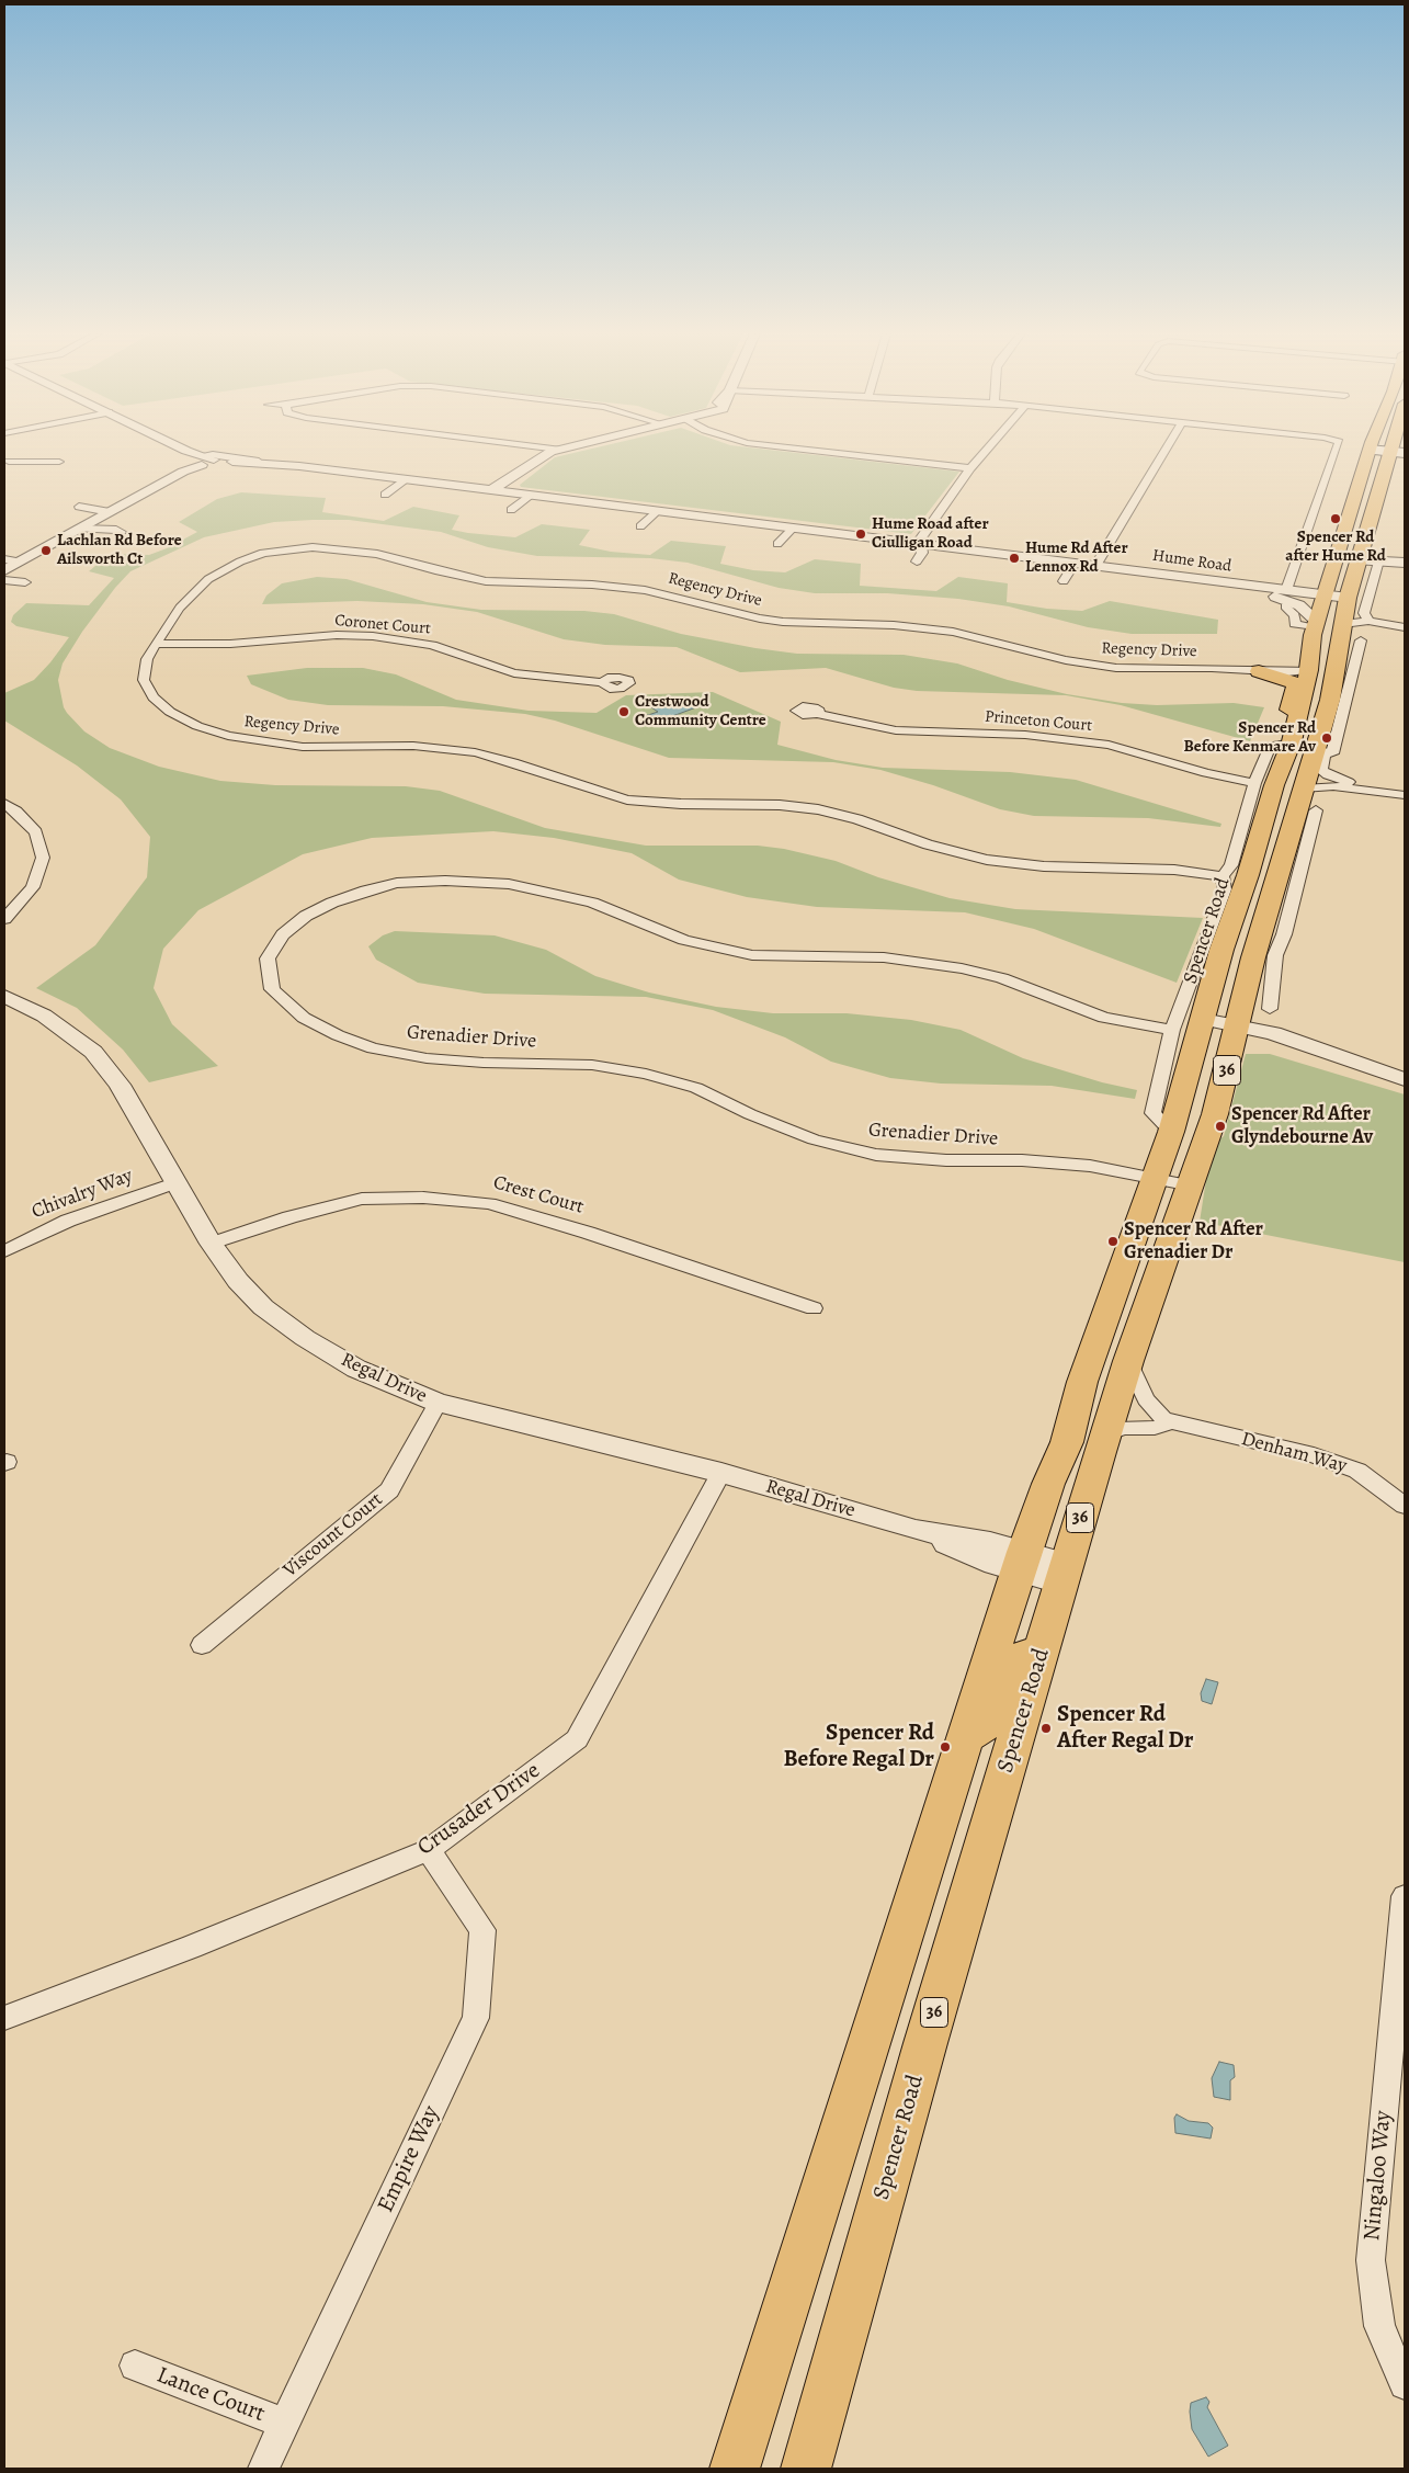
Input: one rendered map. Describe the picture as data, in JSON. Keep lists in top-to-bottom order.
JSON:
{
  "streets": {
    "main road": ["Spencer Road", "36"],
    "street": [
      "Hume Road",
      "Regency Drive",
      "Coronet Court",
      "Princeton Court",
      "Grenadier Drive",
      "Chivalry Way",
      "Crest Court",
      "Regal Drive",
      "Denham Way",
      "Viscount Court",
      "Crusader Drive",
      "Empire Way",
      "Ningaloo Way",
      "Lance Court"
    ]
  },
  "crossings": [
    ["Hume Road", "Spencer Road"],
    ["Regency Drive", "Coronet Court"],
    ["Regency Drive", "Spencer Road"],
    ["Princeton Court", "Spencer Road"],
    ["Spencer Road", "Grenadier Drive"],
    ["Spencer Road", "Regal Drive"],
    ["Spencer Road", "Denham Way"],
    ["Chivalry Way", "Regal Drive"],
    ["Crest Court", "Regal Drive"],
    ["Regal Drive", "Viscount Court"],
    ["Regal Drive", "Crusader Drive"],
    ["Crusader Drive", "Empire Way"],
    ["Empire Way", "Lance Court"]
  ],
  "places": [
    "Spencer Rd after Hume Rd",
    "Hume Road after Ciulligan Road",
    "Lachlan Rd Before Ailsworth Ct",
    "Hume Rd After Lennox Rd",
    "Crestwood Community Centre",
    "Spencer Rd Before Kenmare Av",
    "Spencer Rd After Glyndebourne Av",
    "Spencer Rd After Grenadier Dr",
    "Spencer Rd After Regal Dr",
    "Spencer Rd Before Regal Dr"
  ]
}
